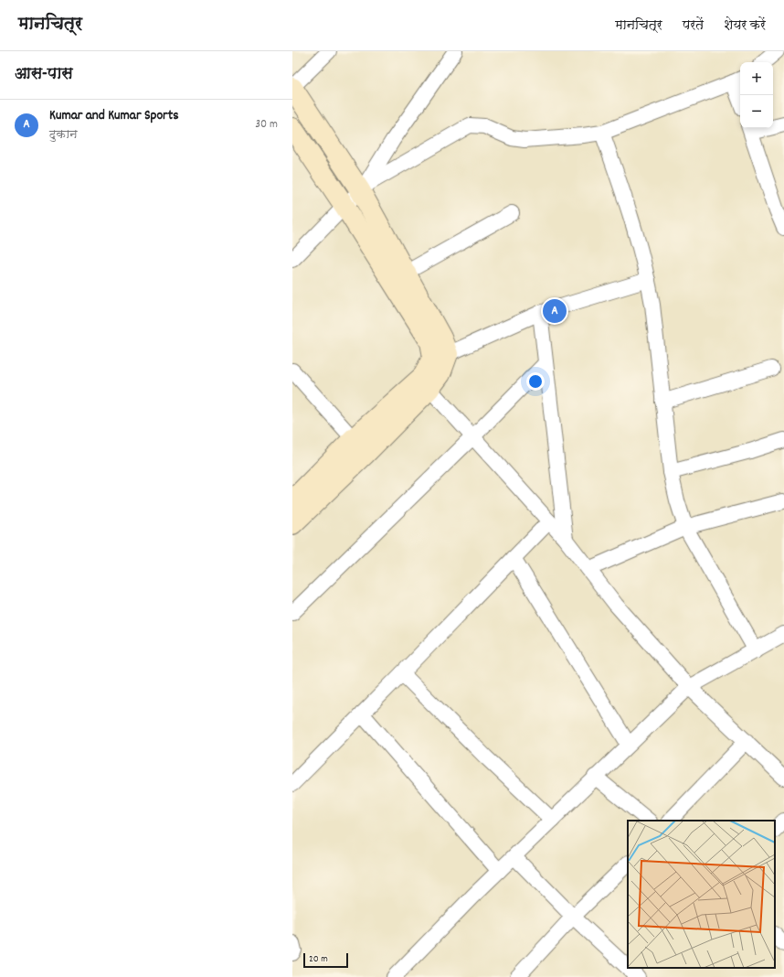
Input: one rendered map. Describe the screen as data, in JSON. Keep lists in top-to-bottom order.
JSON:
{
  "scale_bar": "20 m",
  "page": {
    "header": "मानचित्र",
    "nav": ["मानचित्र", "परतें", "शेयर करें"],
    "heading": "आस-पास",
    "map_buttons": ["+", "−"],
    "list": [
      {
        "mark": "A",
        "name": "Kumar and Kumar Sports",
        "note": "दुकान",
        "value": "30 m"
      }
    ],
    "pins": "A",
    "scale": "20 m"
  }
}
